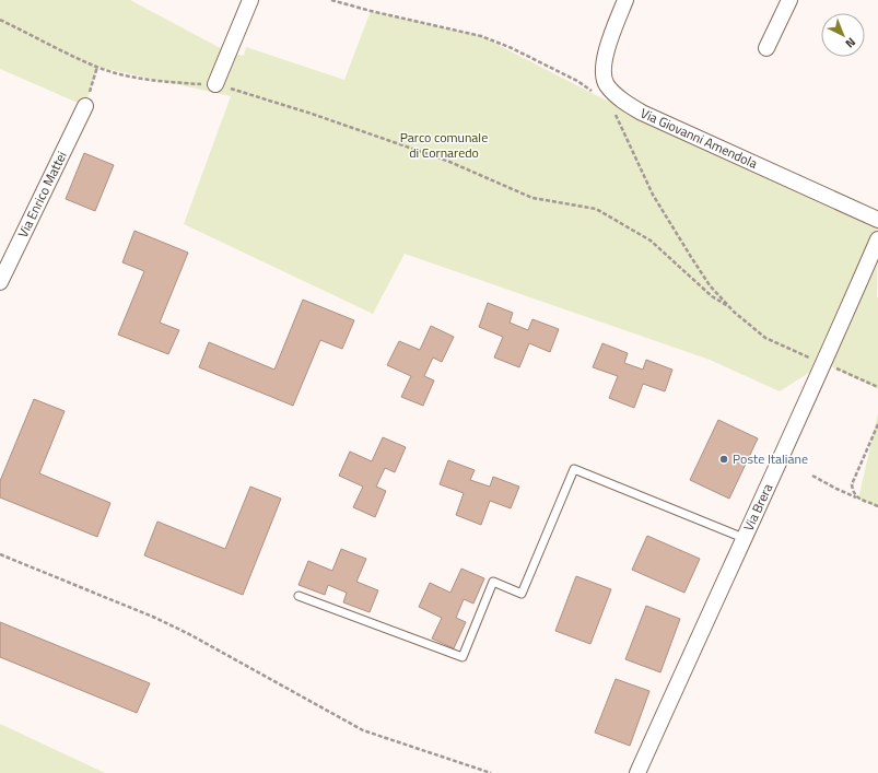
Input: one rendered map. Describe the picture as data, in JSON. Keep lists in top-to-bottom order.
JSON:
{
  "streets": {
    "street": ["Via Giovanni Amendola", "Via Enrico Mattei", "Via Brera"]
  },
  "parks": ["Parco comunale di Cornaredo"],
  "places": ["Poste Italiane"],
  "north": "bottom right"
}
